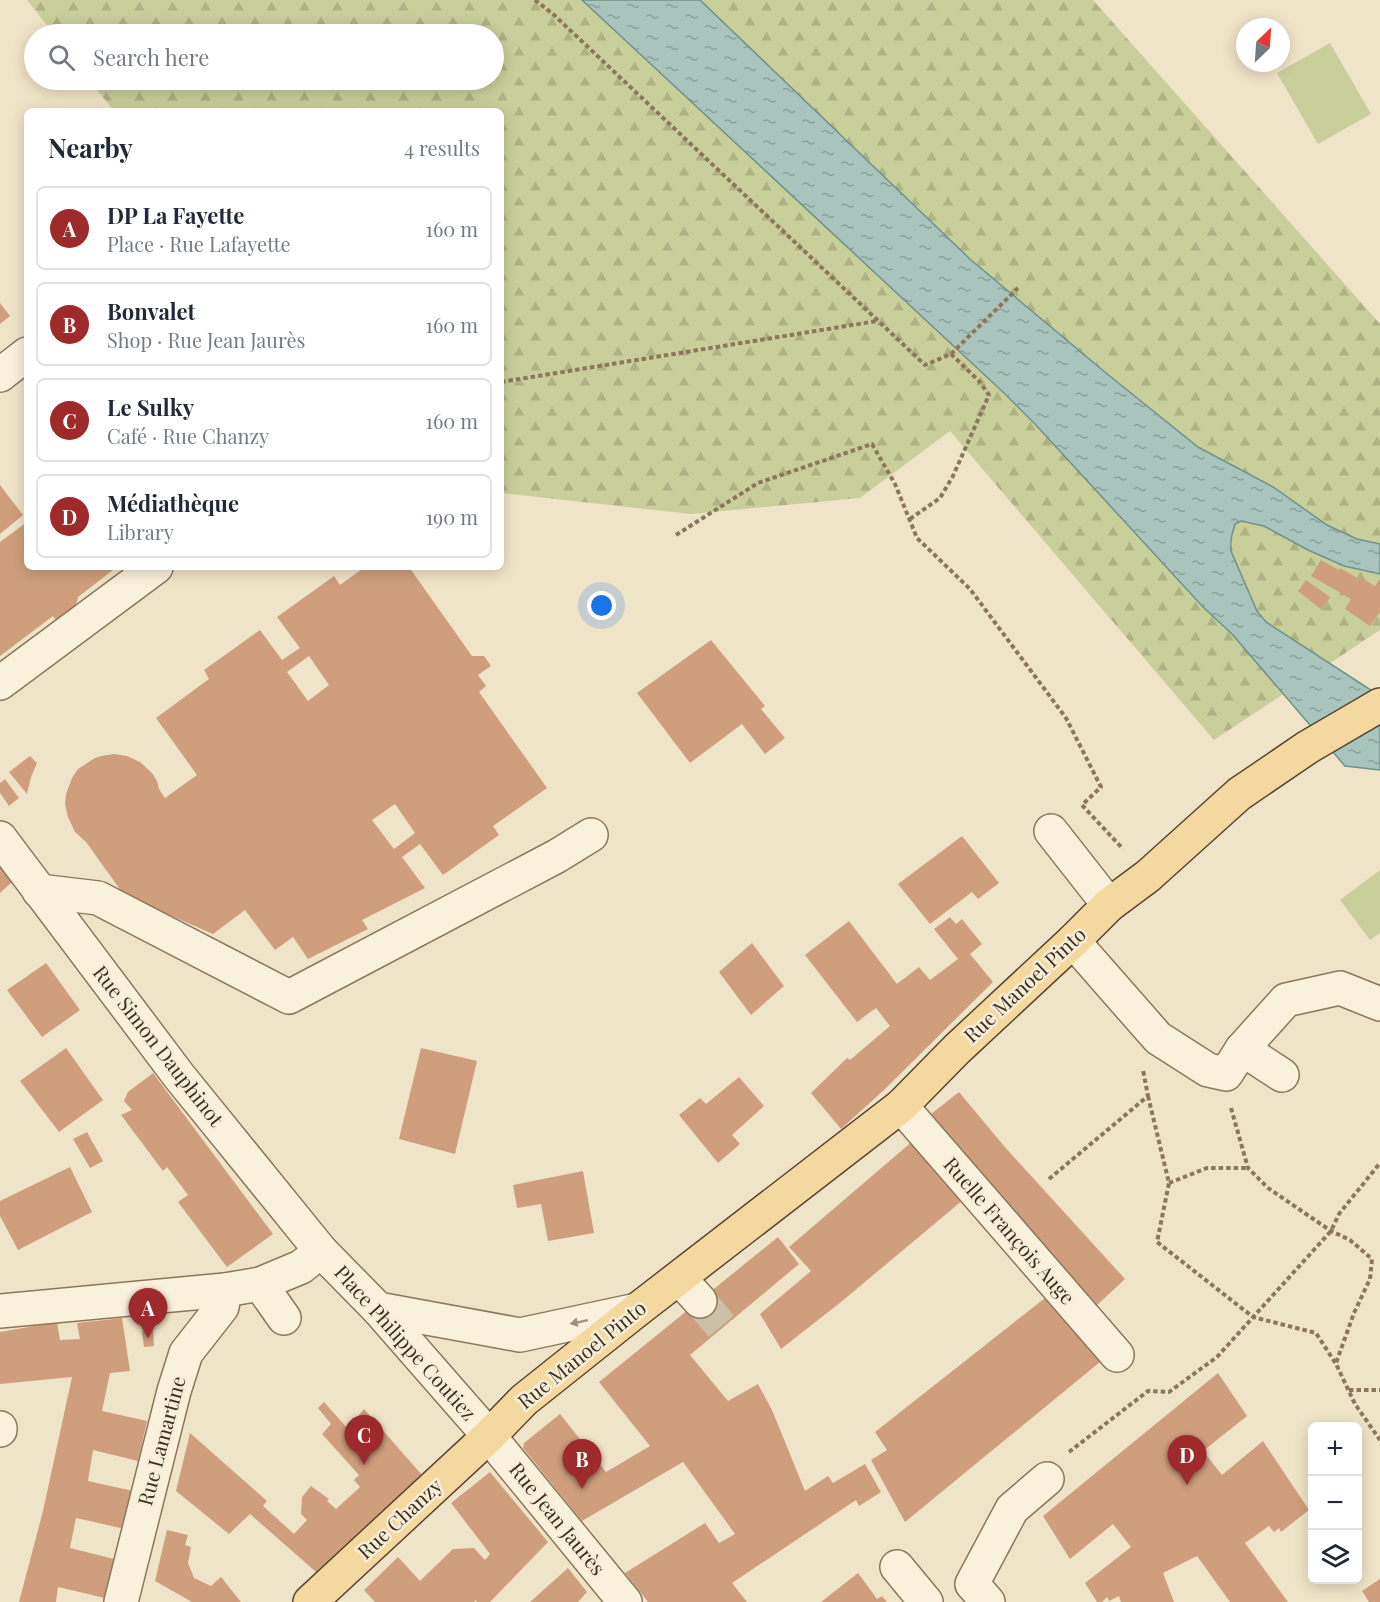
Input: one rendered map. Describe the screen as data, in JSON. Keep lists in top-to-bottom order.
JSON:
{
  "streets": {
    "main road": ["Rue Manoel Pinto", "Rue Chanzy"],
    "street": [
      "Rue Simon Dauphinot",
      "Ruelle François Auge",
      "Place Philippe Coutiez",
      "Rue Lamartine",
      "Rue Jean Jaurès"
    ]
  },
  "crossings": [
    ["Rue Manoel Pinto", "Ruelle François Auge"],
    ["Rue Manoel Pinto", "Place Philippe Coutiez"],
    ["Rue Manoel Pinto", "Rue Chanzy"],
    ["Rue Manoel Pinto", "Rue Jean Jaurès"],
    ["Rue Simon Dauphinot", "Place Philippe Coutiez"],
    ["Place Philippe Coutiez", "Rue Chanzy"],
    ["Place Philippe Coutiez", "Rue Jean Jaurès"],
    ["Rue Chanzy", "Rue Jean Jaurès"]
  ],
  "north": "top right",
  "page": {
    "search": "Search here",
    "heading": ["Nearby", "4 results"],
    "list": [
      {
        "mark": "A",
        "name": "DP La Fayette",
        "note": "Place · Rue Lafayette",
        "value": "160 m"
      },
      {
        "mark": "B",
        "name": "Bonvalet",
        "note": "Shop · Rue Jean Jaurès",
        "value": "160 m"
      },
      {
        "mark": "C",
        "name": "Le Sulky",
        "note": "Café · Rue Chanzy",
        "value": "160 m"
      },
      {
        "mark": "D",
        "name": "Médiathèque",
        "note": "Library",
        "value": "190 m"
      }
    ],
    "pins": [
      "A",
      "C",
      "D",
      "B"
    ],
    "map_buttons": ["+", "−"]
  }
}
